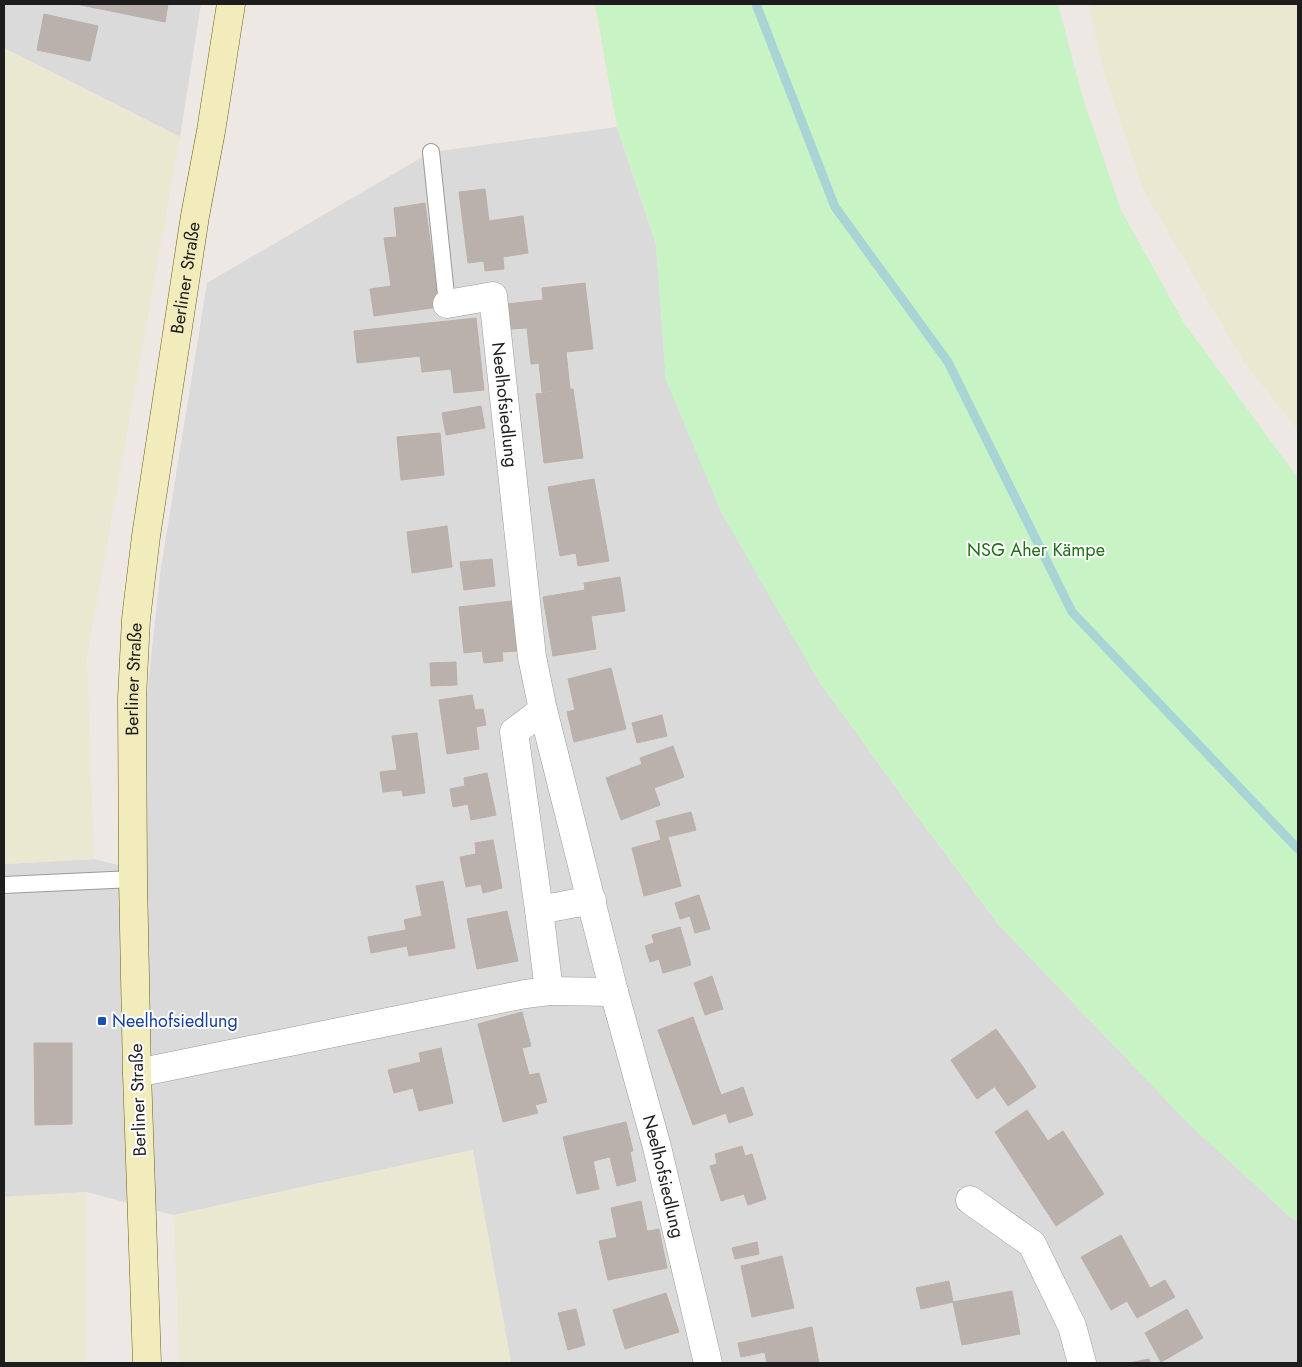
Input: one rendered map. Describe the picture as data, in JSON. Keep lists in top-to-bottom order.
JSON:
{
  "streets": {
    "main road": ["Berliner Straße"],
    "street": ["Neelhofsiedlung"]
  },
  "parks": ["NSG Aher Kämpe"],
  "places": {
    "transit": ["Neelhofsiedlung"]
  }
}
